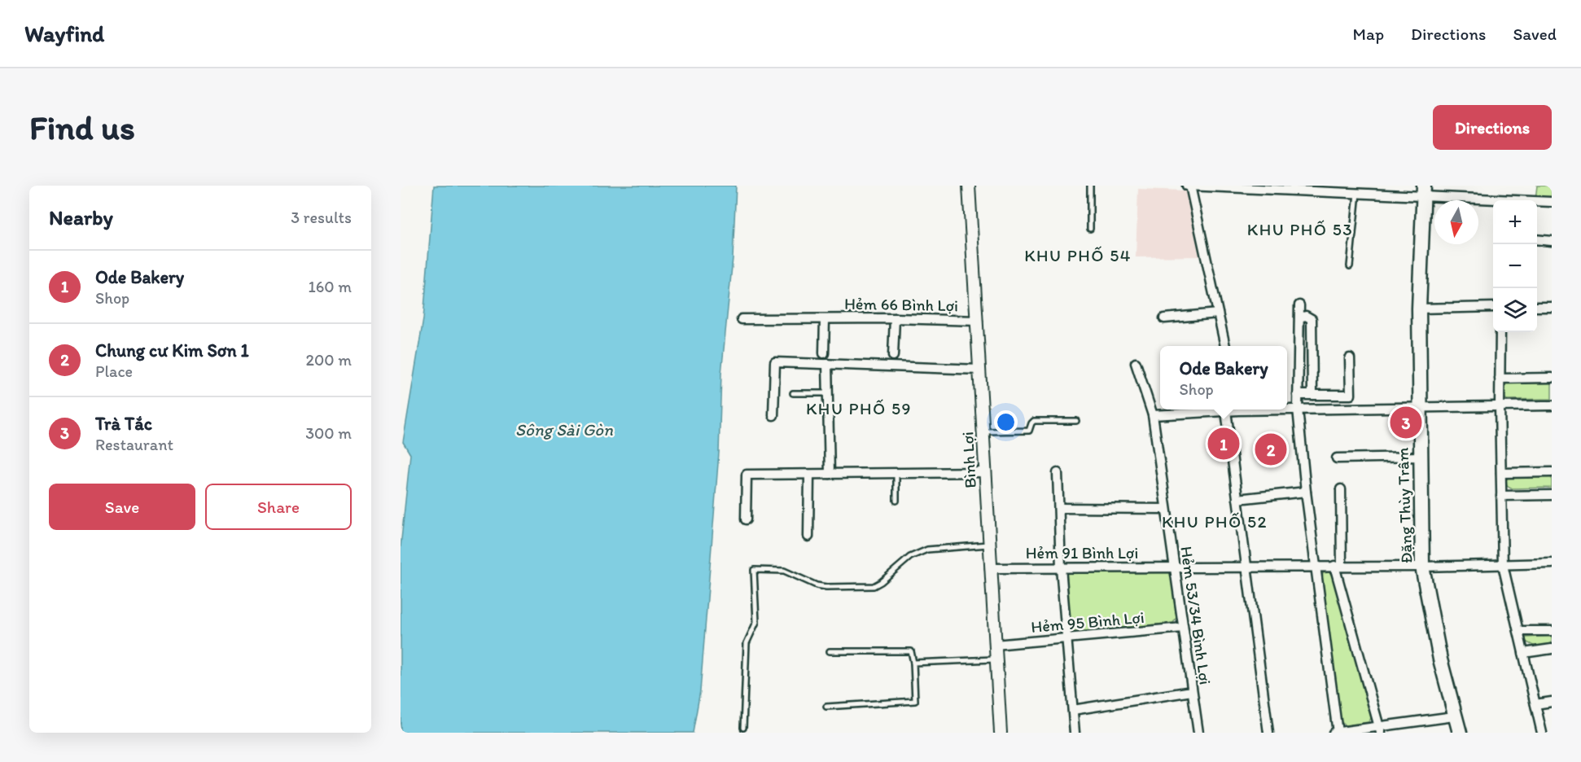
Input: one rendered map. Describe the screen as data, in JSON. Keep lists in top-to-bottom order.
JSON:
{
  "streets": {
    "main road": ["Đặng Thùy Trâm"],
    "street": [
      "Hẻm 66 Bình Lợi",
      "Bình Lợi",
      "Hẻm 91 Bình Lợi",
      "Hẻm 53/34 Bình Lợi",
      "Hẻm 95 Bình Lợi"
    ]
  },
  "crossings": [
    ["Hẻm 66 Bình Lợi", "Bình Lợi"],
    ["Bình Lợi", "Hẻm 91 Bình Lợi"],
    ["Bình Lợi", "Hẻm 95 Bình Lợi"],
    ["Đặng Thùy Trâm", "Hẻm 91 Bình Lợi"],
    ["Hẻm 91 Bình Lợi", "Hẻm 53/34 Bình Lợi"],
    ["Hẻm 53/34 Bình Lợi", "Hẻm 95 Bình Lợi"]
  ],
  "districts": [
    "KHU PHỐ 53",
    "KHU PHỐ 54",
    "KHU PHỐ 59",
    "KHU PHỐ 52"
  ],
  "water": ["Sông Sài Gòn"],
  "north": "bottom",
  "page": {
    "header": "Wayfind",
    "nav": ["Map", "Directions", "Saved"],
    "buttons": [
      "Directions",
      ["Save", "Share"]
    ],
    "title": "Find us",
    "heading": ["Nearby", "3 results"],
    "map_buttons": ["+", "−"],
    "list": [
      {
        "mark": "1",
        "name": "Ode Bakery",
        "note": "Shop",
        "value": "160 m"
      },
      {
        "mark": "2",
        "name": "Chung cư Kim Sơn 1",
        "note": "Place",
        "value": "200 m"
      },
      {
        "mark": "3",
        "name": "Trà Tắc",
        "note": "Restaurant",
        "value": "300 m"
      }
    ],
    "popup": ["Ode Bakery", "Shop"],
    "pins": ["3", "1", "2"]
  }
}
